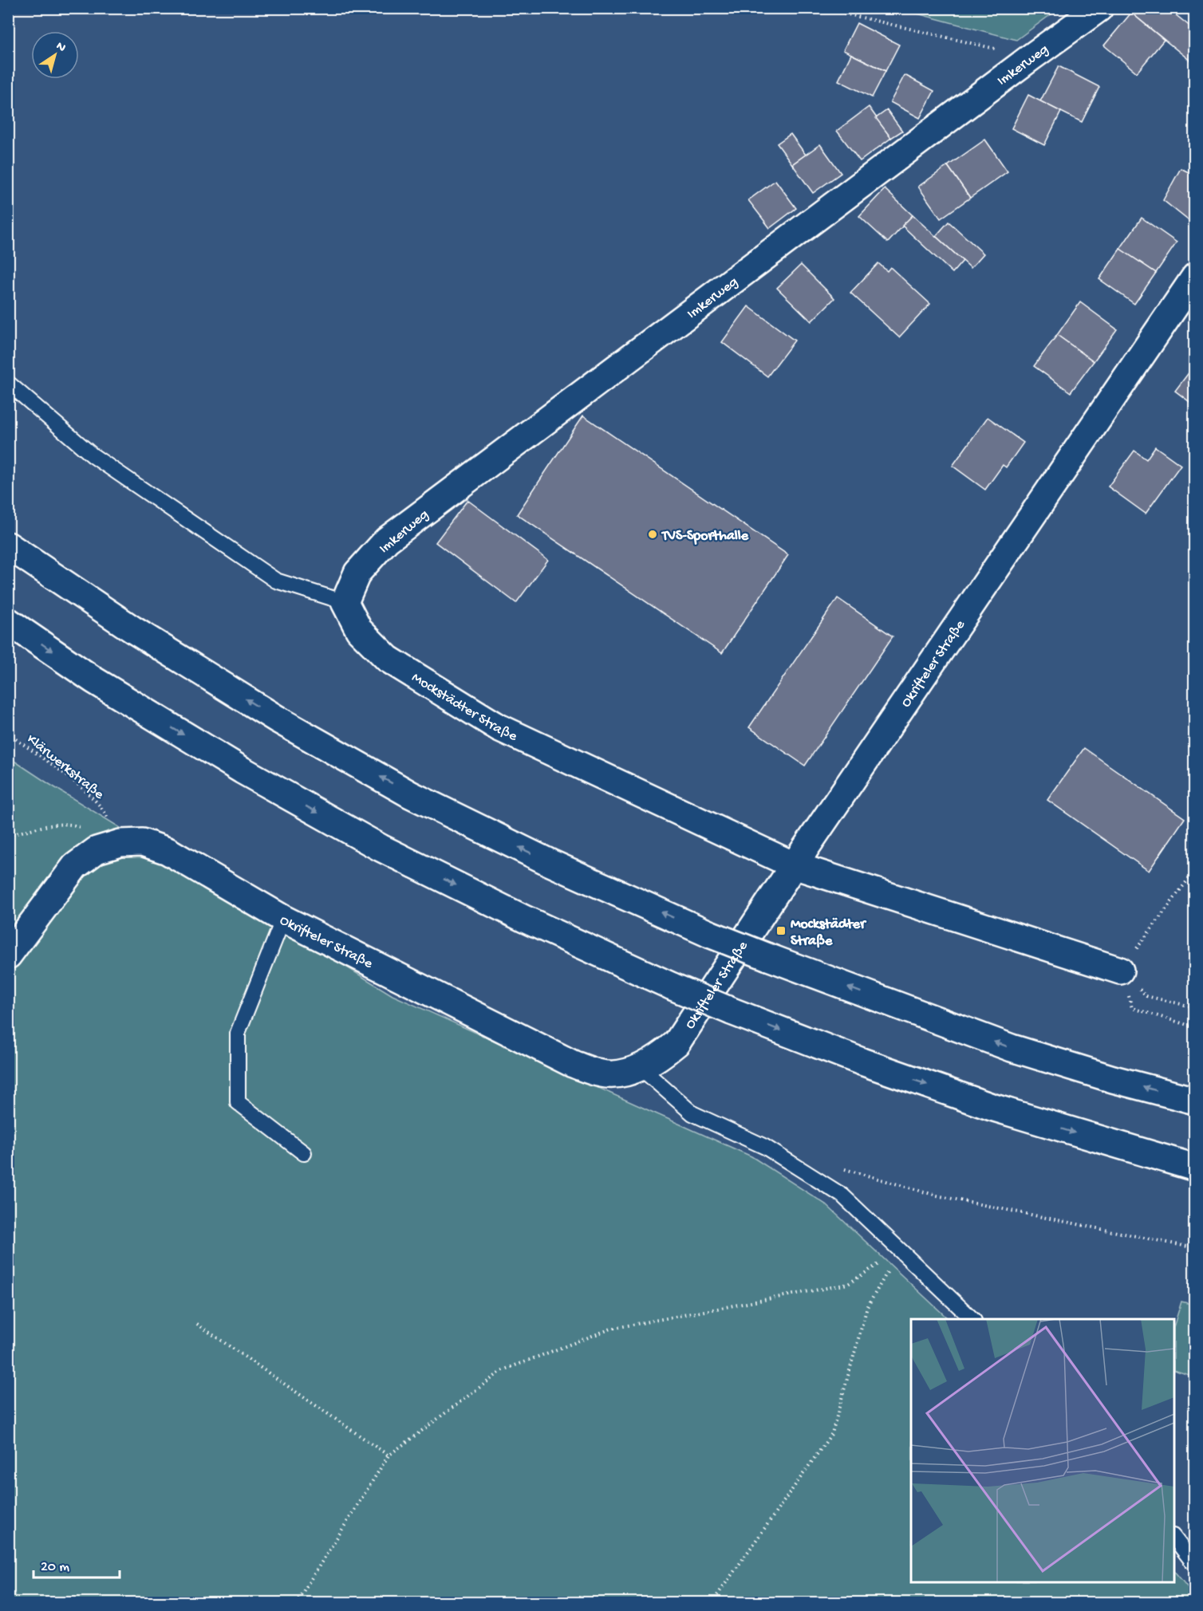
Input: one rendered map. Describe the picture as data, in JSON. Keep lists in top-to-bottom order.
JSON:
{
  "streets": {
    "main road": ["Imkerweg", "Okrifteler Straße", "Mockstädter Straße"],
    "path": ["Klärwerkstraße"]
  },
  "crossings": [
    ["Imkerweg", "Mockstädter Straße"],
    ["Okrifteler Straße", "Mockstädter Straße"],
    ["Okrifteler Straße", "Klärwerkstraße"]
  ],
  "places": {
    "other": ["TVS-Sporthalle"],
    "transit": ["Mockstädter Straße"]
  },
  "scale_bar": "20 m",
  "north": "top right"
}
